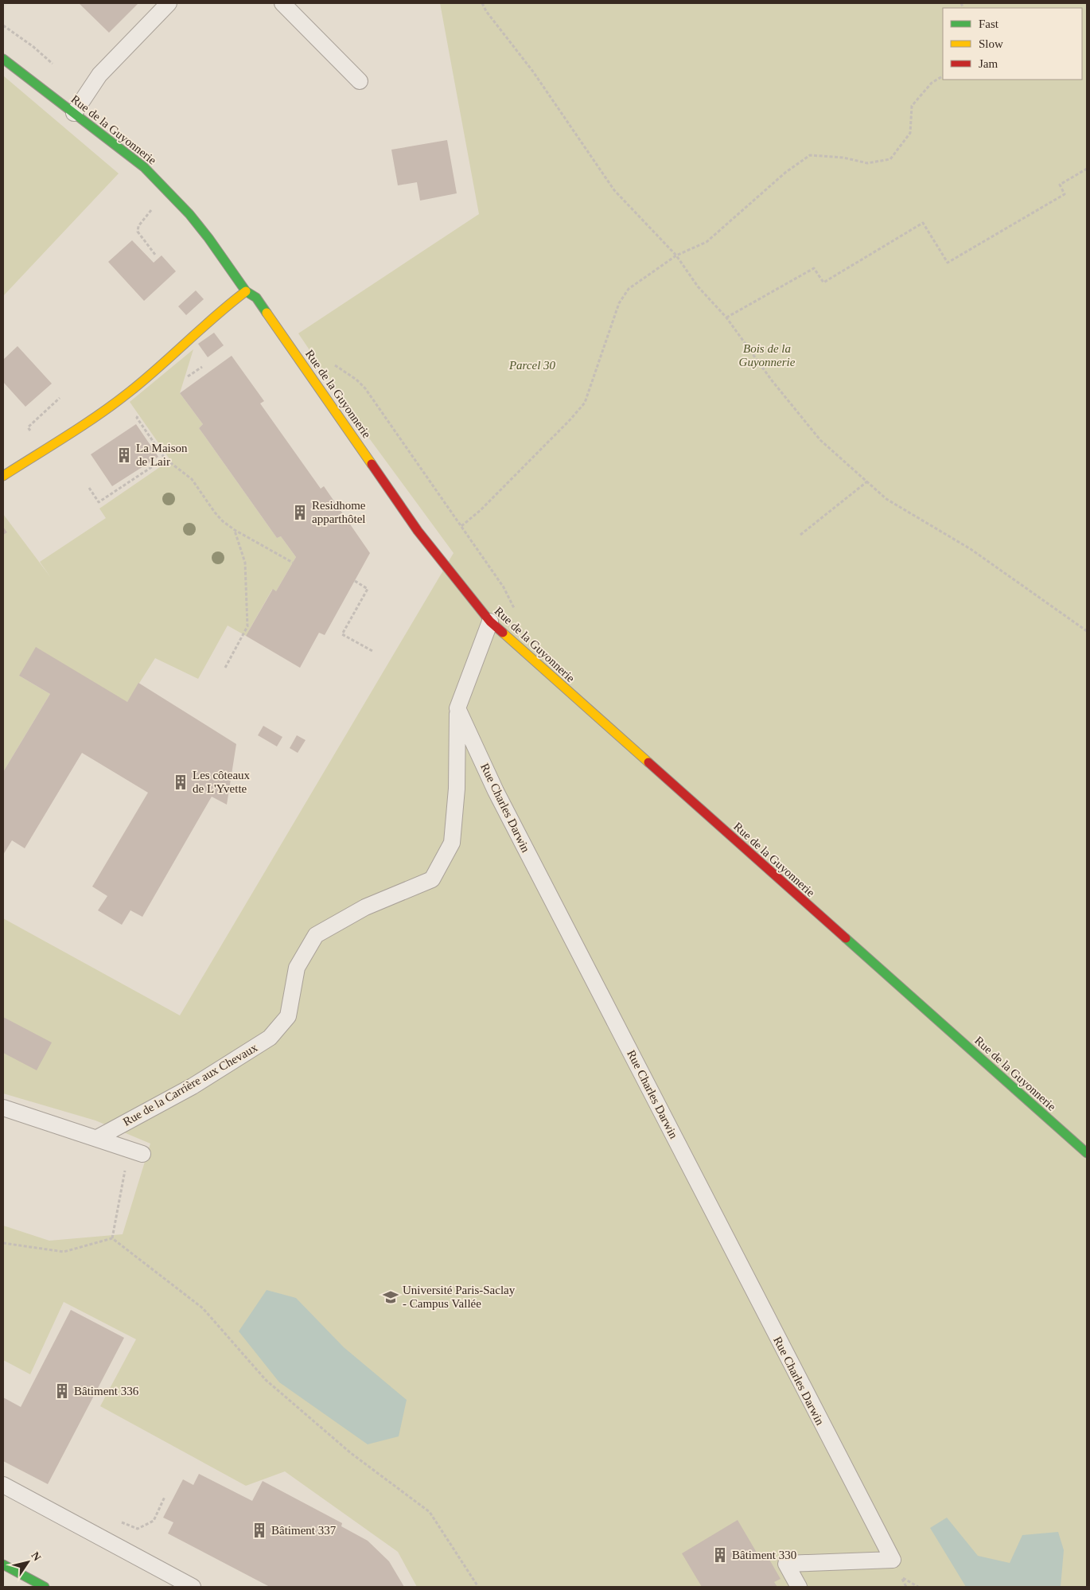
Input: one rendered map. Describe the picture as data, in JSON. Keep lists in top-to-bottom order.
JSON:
{
  "streets": {
    "street": ["Rue de la Guyonnerie"],
    "lane": ["Rue Charles Darwin", "Rue de la Carrière aux Chevaux"]
  },
  "crossings": [
    ["Rue Charles Darwin", "Rue de la Carrière aux Chevaux"]
  ],
  "parks": ["Bois de la Guyonnerie", "Parcel 30"],
  "places": {
    "building": [
      "La Maison de Lair",
      "Residhome apparthôtel",
      "Les côteaux de L'Yvette",
      "Bâtiment 336",
      "Bâtiment 337",
      "Bâtiment 330"
    ],
    "school or university": ["Université Paris-Saclay - Campus Vallée"]
  },
  "legend": ["Fast", "Slow", "Jam"],
  "north": "top right"
}
